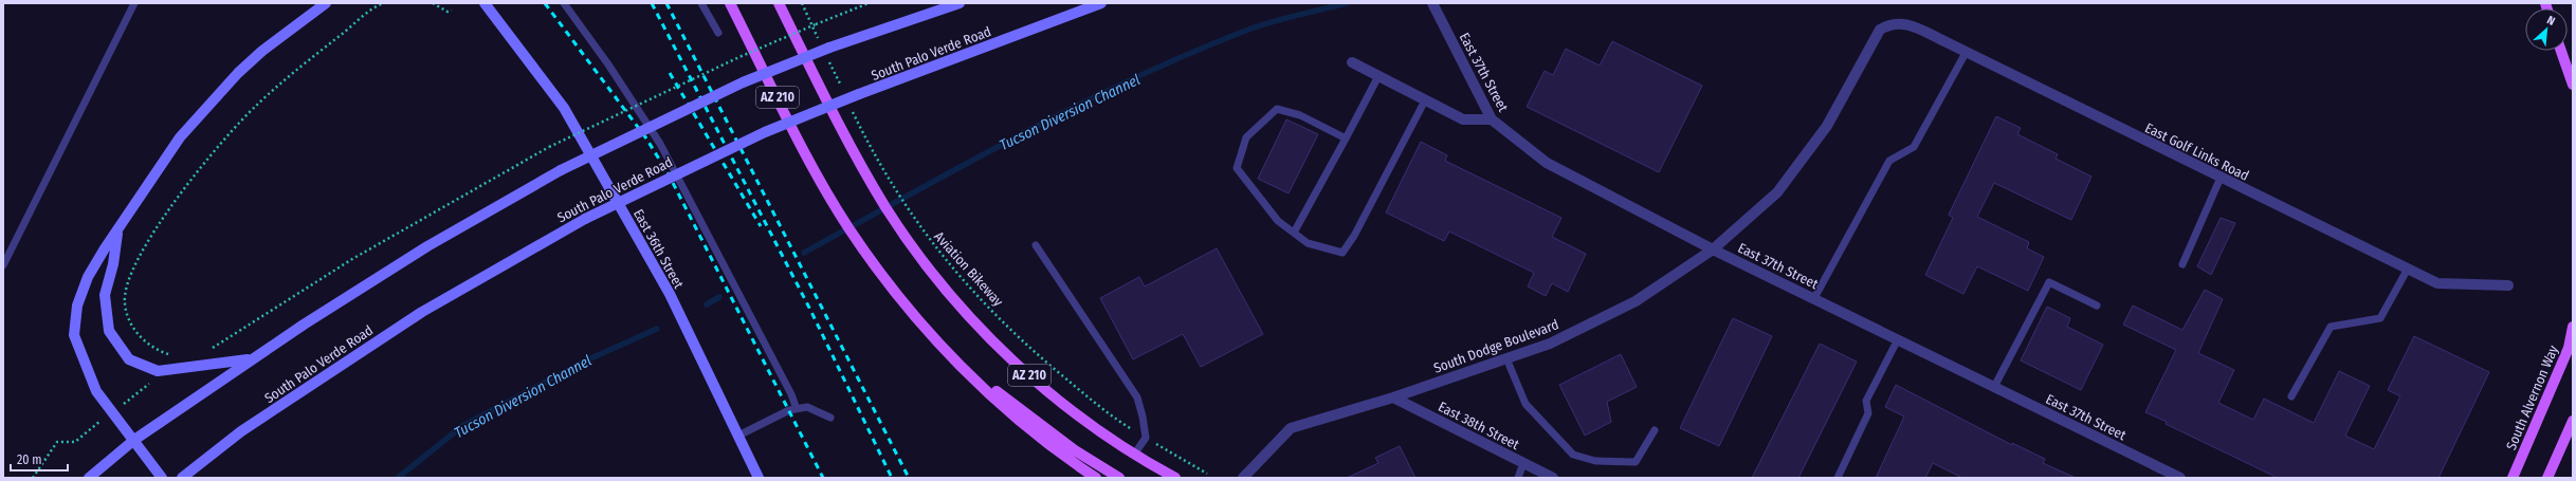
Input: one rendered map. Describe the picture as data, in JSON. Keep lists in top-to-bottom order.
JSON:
{
  "streets": {
    "main road": [
      "South Palo Verde Road",
      "AZ 210",
      "East 36th Street",
      "South Alvernon Way"
    ],
    "street": [
      "East 37th Street",
      "East Golf Links Road",
      "South Dodge Boulevard",
      "East 38th Street"
    ],
    "path": ["Aviation Bikeway"]
  },
  "crossings": [
    ["East 37th Street", "South Dodge Boulevard"],
    ["East Golf Links Road", "South Dodge Boulevard"],
    ["South Dodge Boulevard", "East 38th Street"]
  ],
  "water": ["Tucson Diversion Channel"],
  "scale_bar": "20 m",
  "north": "top right"
}
